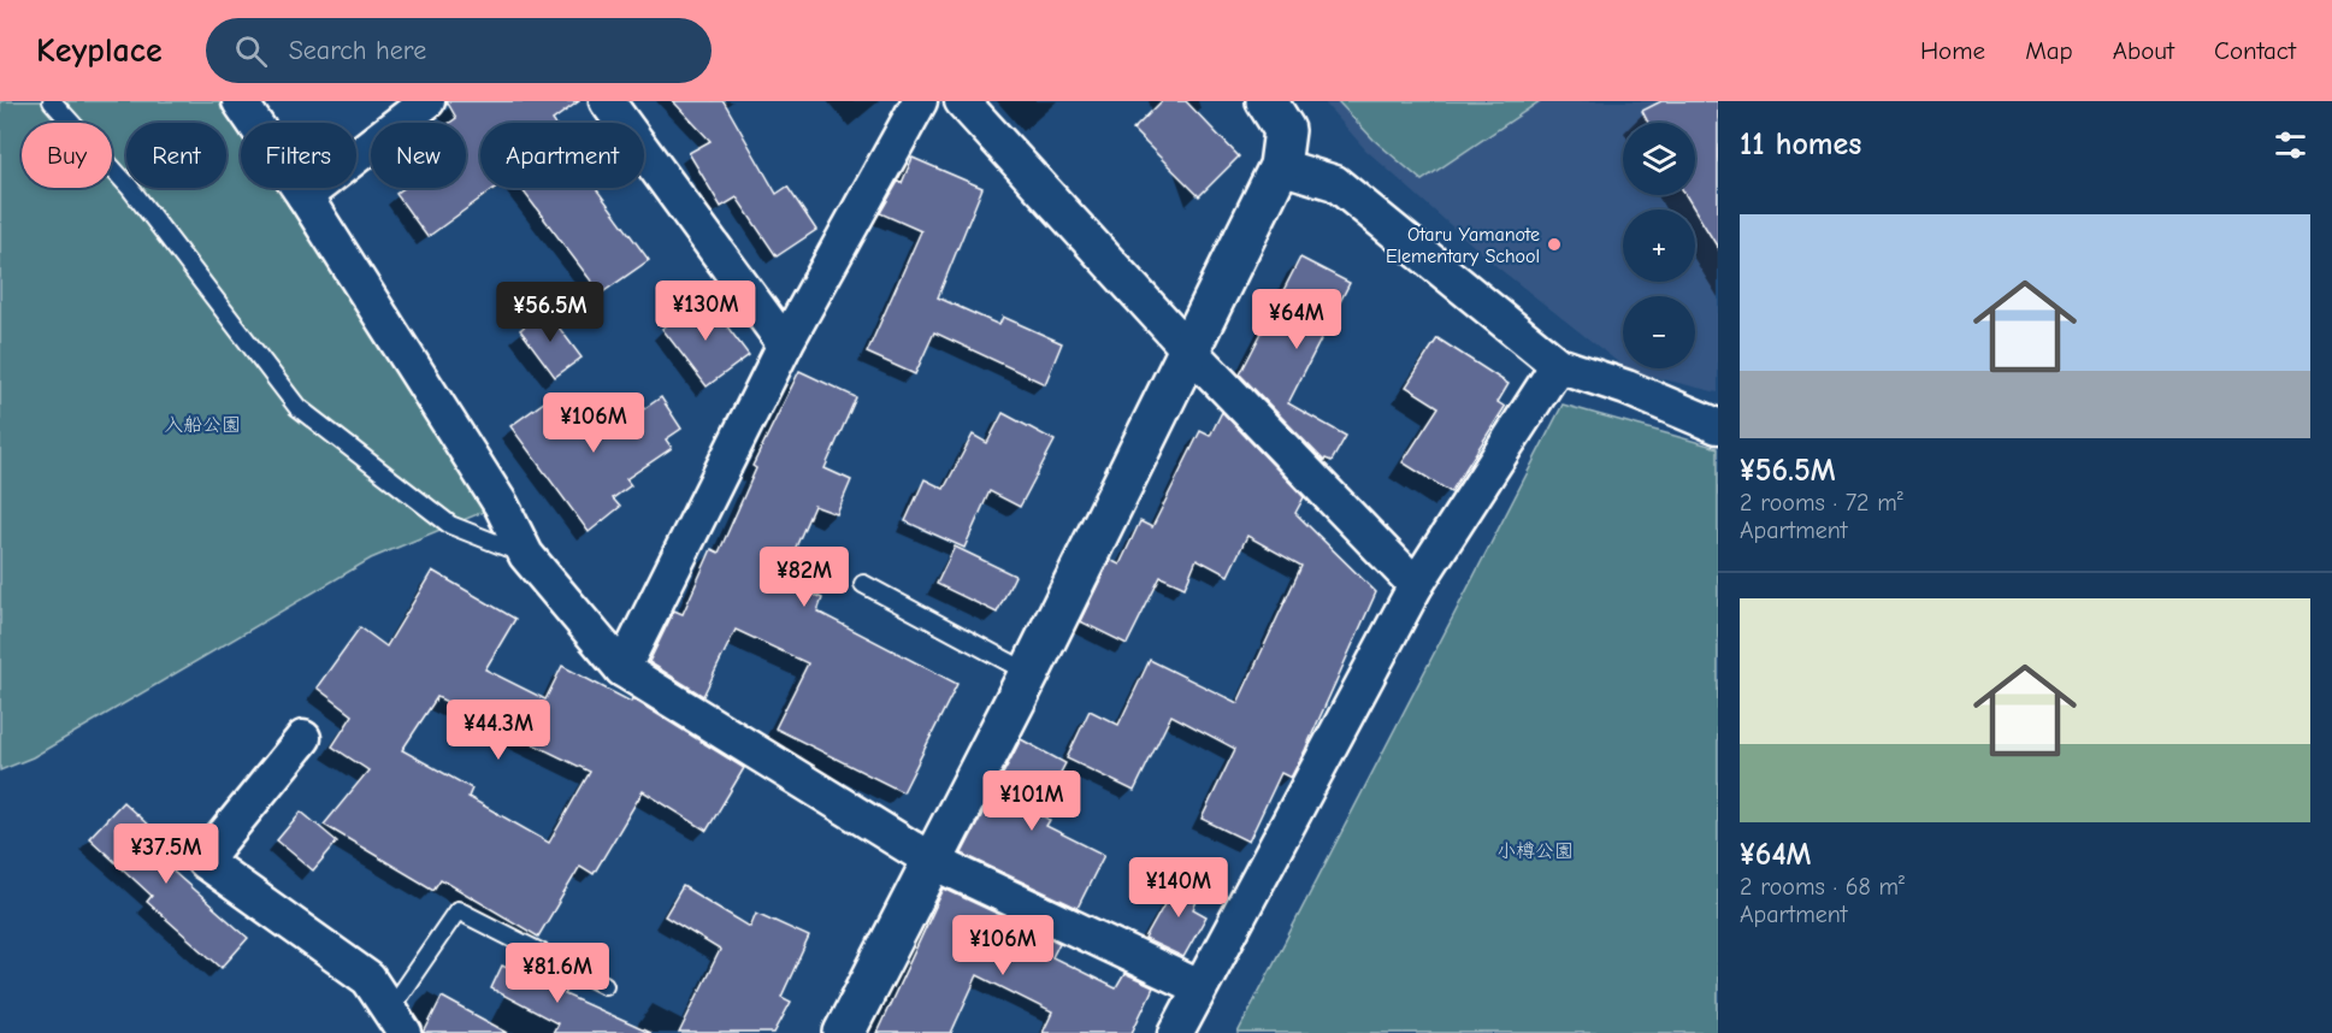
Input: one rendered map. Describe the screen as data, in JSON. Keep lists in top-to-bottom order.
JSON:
{
  "parks": ["入船公園", "小樽公園"],
  "places": ["Otaru Yamanote Elementary School"],
  "page": {
    "header": "Keyplace",
    "search": "Search here",
    "nav": [
      "Home",
      "Map",
      "About",
      "Contact"
    ],
    "heading": "11 homes",
    "map_buttons": ["+", "−"],
    "chip": [
      "Buy",
      "Rent",
      "Filters",
      "New",
      "Apartment"
    ],
    "list": [
      {
        "name": "¥56.5M",
        "note": "2 rooms · 72 m² · Apartment"
      },
      {
        "name": "¥64M",
        "note": "2 rooms · 68 m² · Apartment"
      }
    ],
    "price": [
      "¥130M",
      "¥56.5M",
      "¥64M",
      "¥106M",
      "¥82M",
      "¥44.3M",
      "¥101M",
      "¥37.5M",
      "¥140M",
      "¥106M",
      "¥81.6M"
    ]
  }
}
